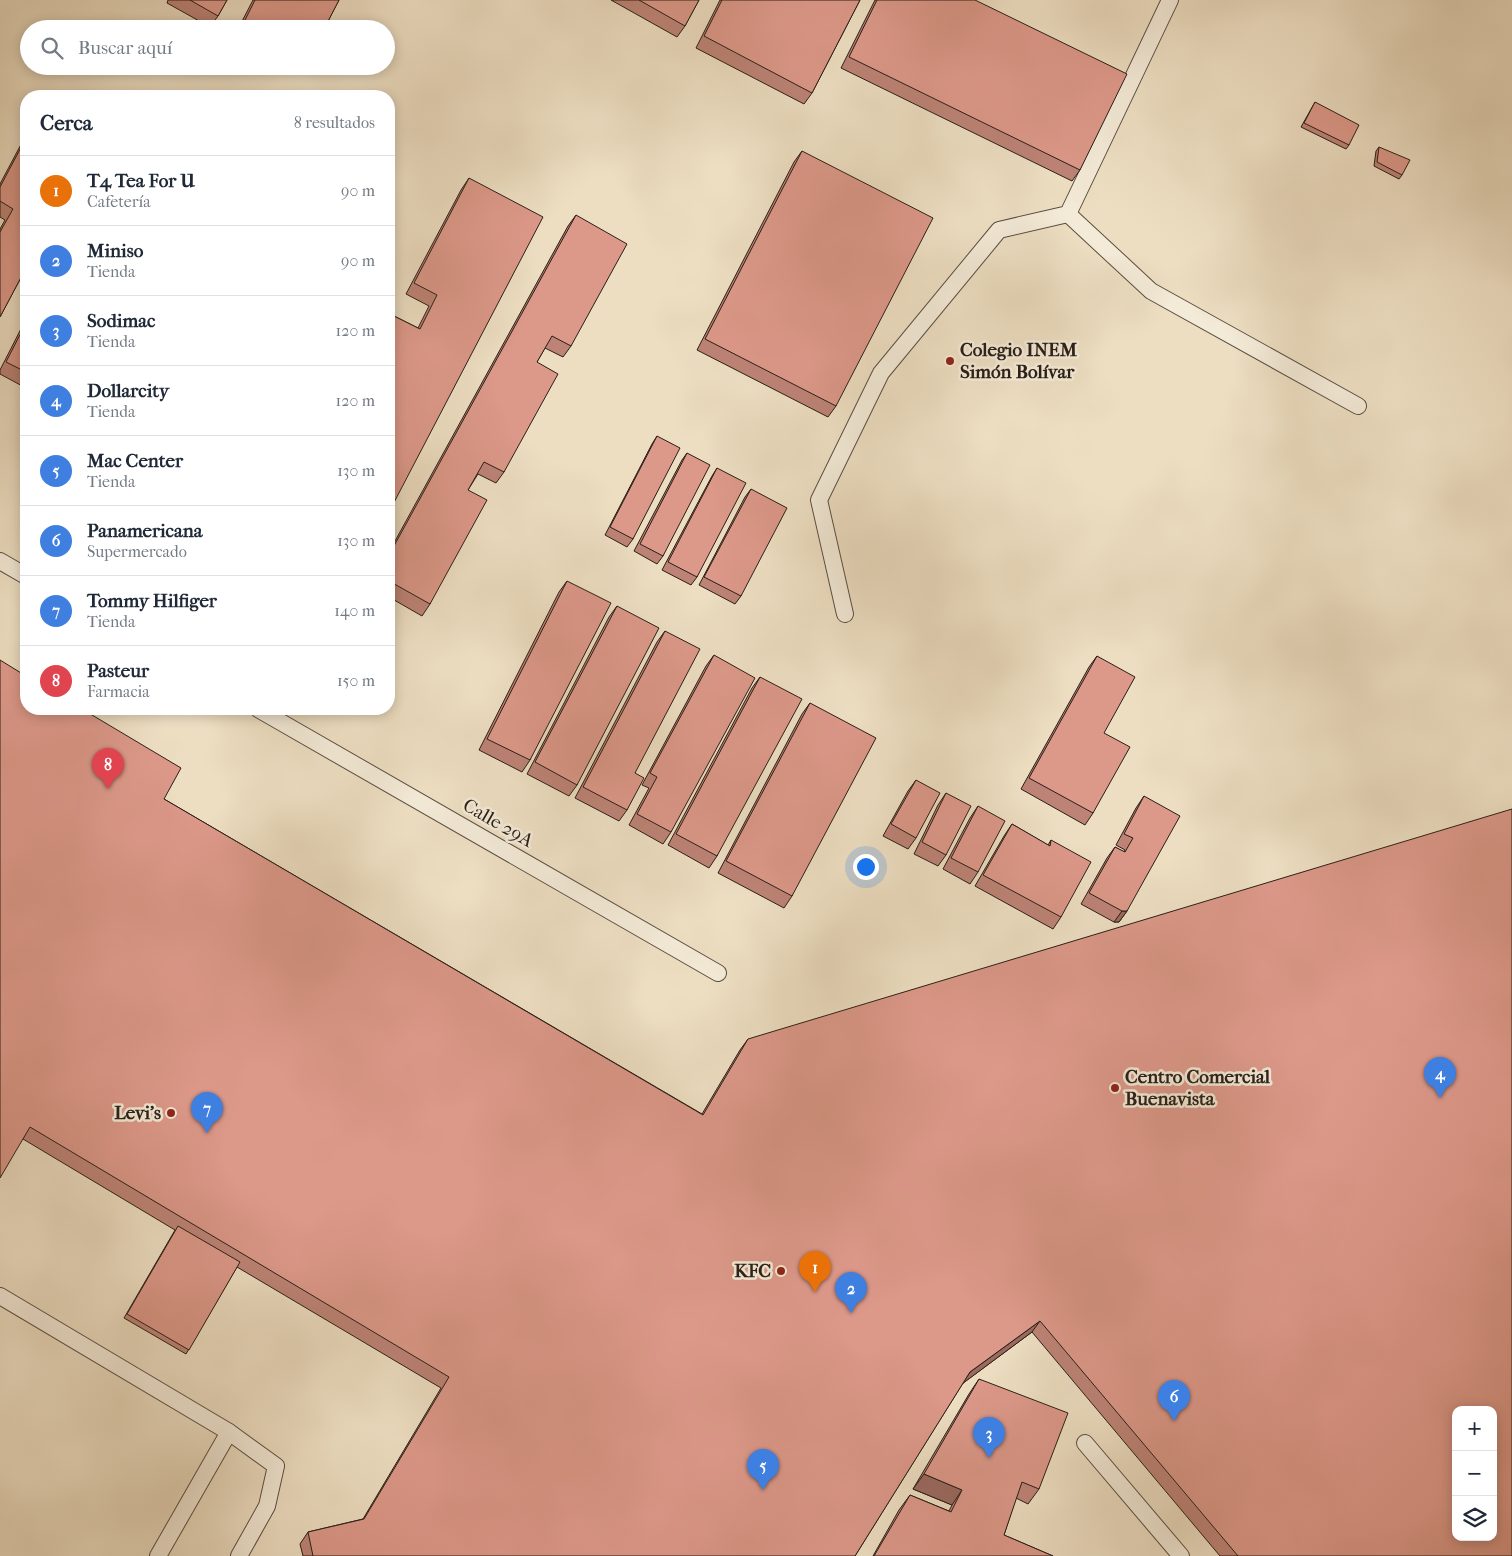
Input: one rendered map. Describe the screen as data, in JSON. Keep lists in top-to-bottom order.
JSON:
{
  "streets": {
    "lane": ["Calle 29A"]
  },
  "places": [
    "Colegio INEM Simón Bolívar",
    "Centro Comercial Buenavista",
    "Levi's",
    "KFC"
  ],
  "page": {
    "search": "Buscar aquí",
    "heading": ["Cerca", "8 resultados"],
    "list": [
      {
        "mark": "1",
        "name": "T4 Tea For U",
        "note": "Cafetería",
        "value": "90 m"
      },
      {
        "mark": "2",
        "name": "Miniso",
        "note": "Tienda",
        "value": "90 m"
      },
      {
        "mark": "3",
        "name": "Sodimac",
        "note": "Tienda",
        "value": "120 m"
      },
      {
        "mark": "4",
        "name": "Dollarcity",
        "note": "Tienda",
        "value": "120 m"
      },
      {
        "mark": "5",
        "name": "Mac Center",
        "note": "Tienda",
        "value": "130 m"
      },
      {
        "mark": "6",
        "name": "Panamericana",
        "note": "Supermercado",
        "value": "130 m"
      },
      {
        "mark": "7",
        "name": "Tommy Hilfiger",
        "note": "Tienda",
        "value": "140 m"
      },
      {
        "mark": "8",
        "name": "Pasteur",
        "note": "Farmacia",
        "value": "150 m"
      }
    ],
    "pins": [
      "8",
      "4",
      "7",
      "1",
      "2",
      "6",
      "3",
      "5"
    ],
    "map_buttons": ["+", "−"]
  }
}
